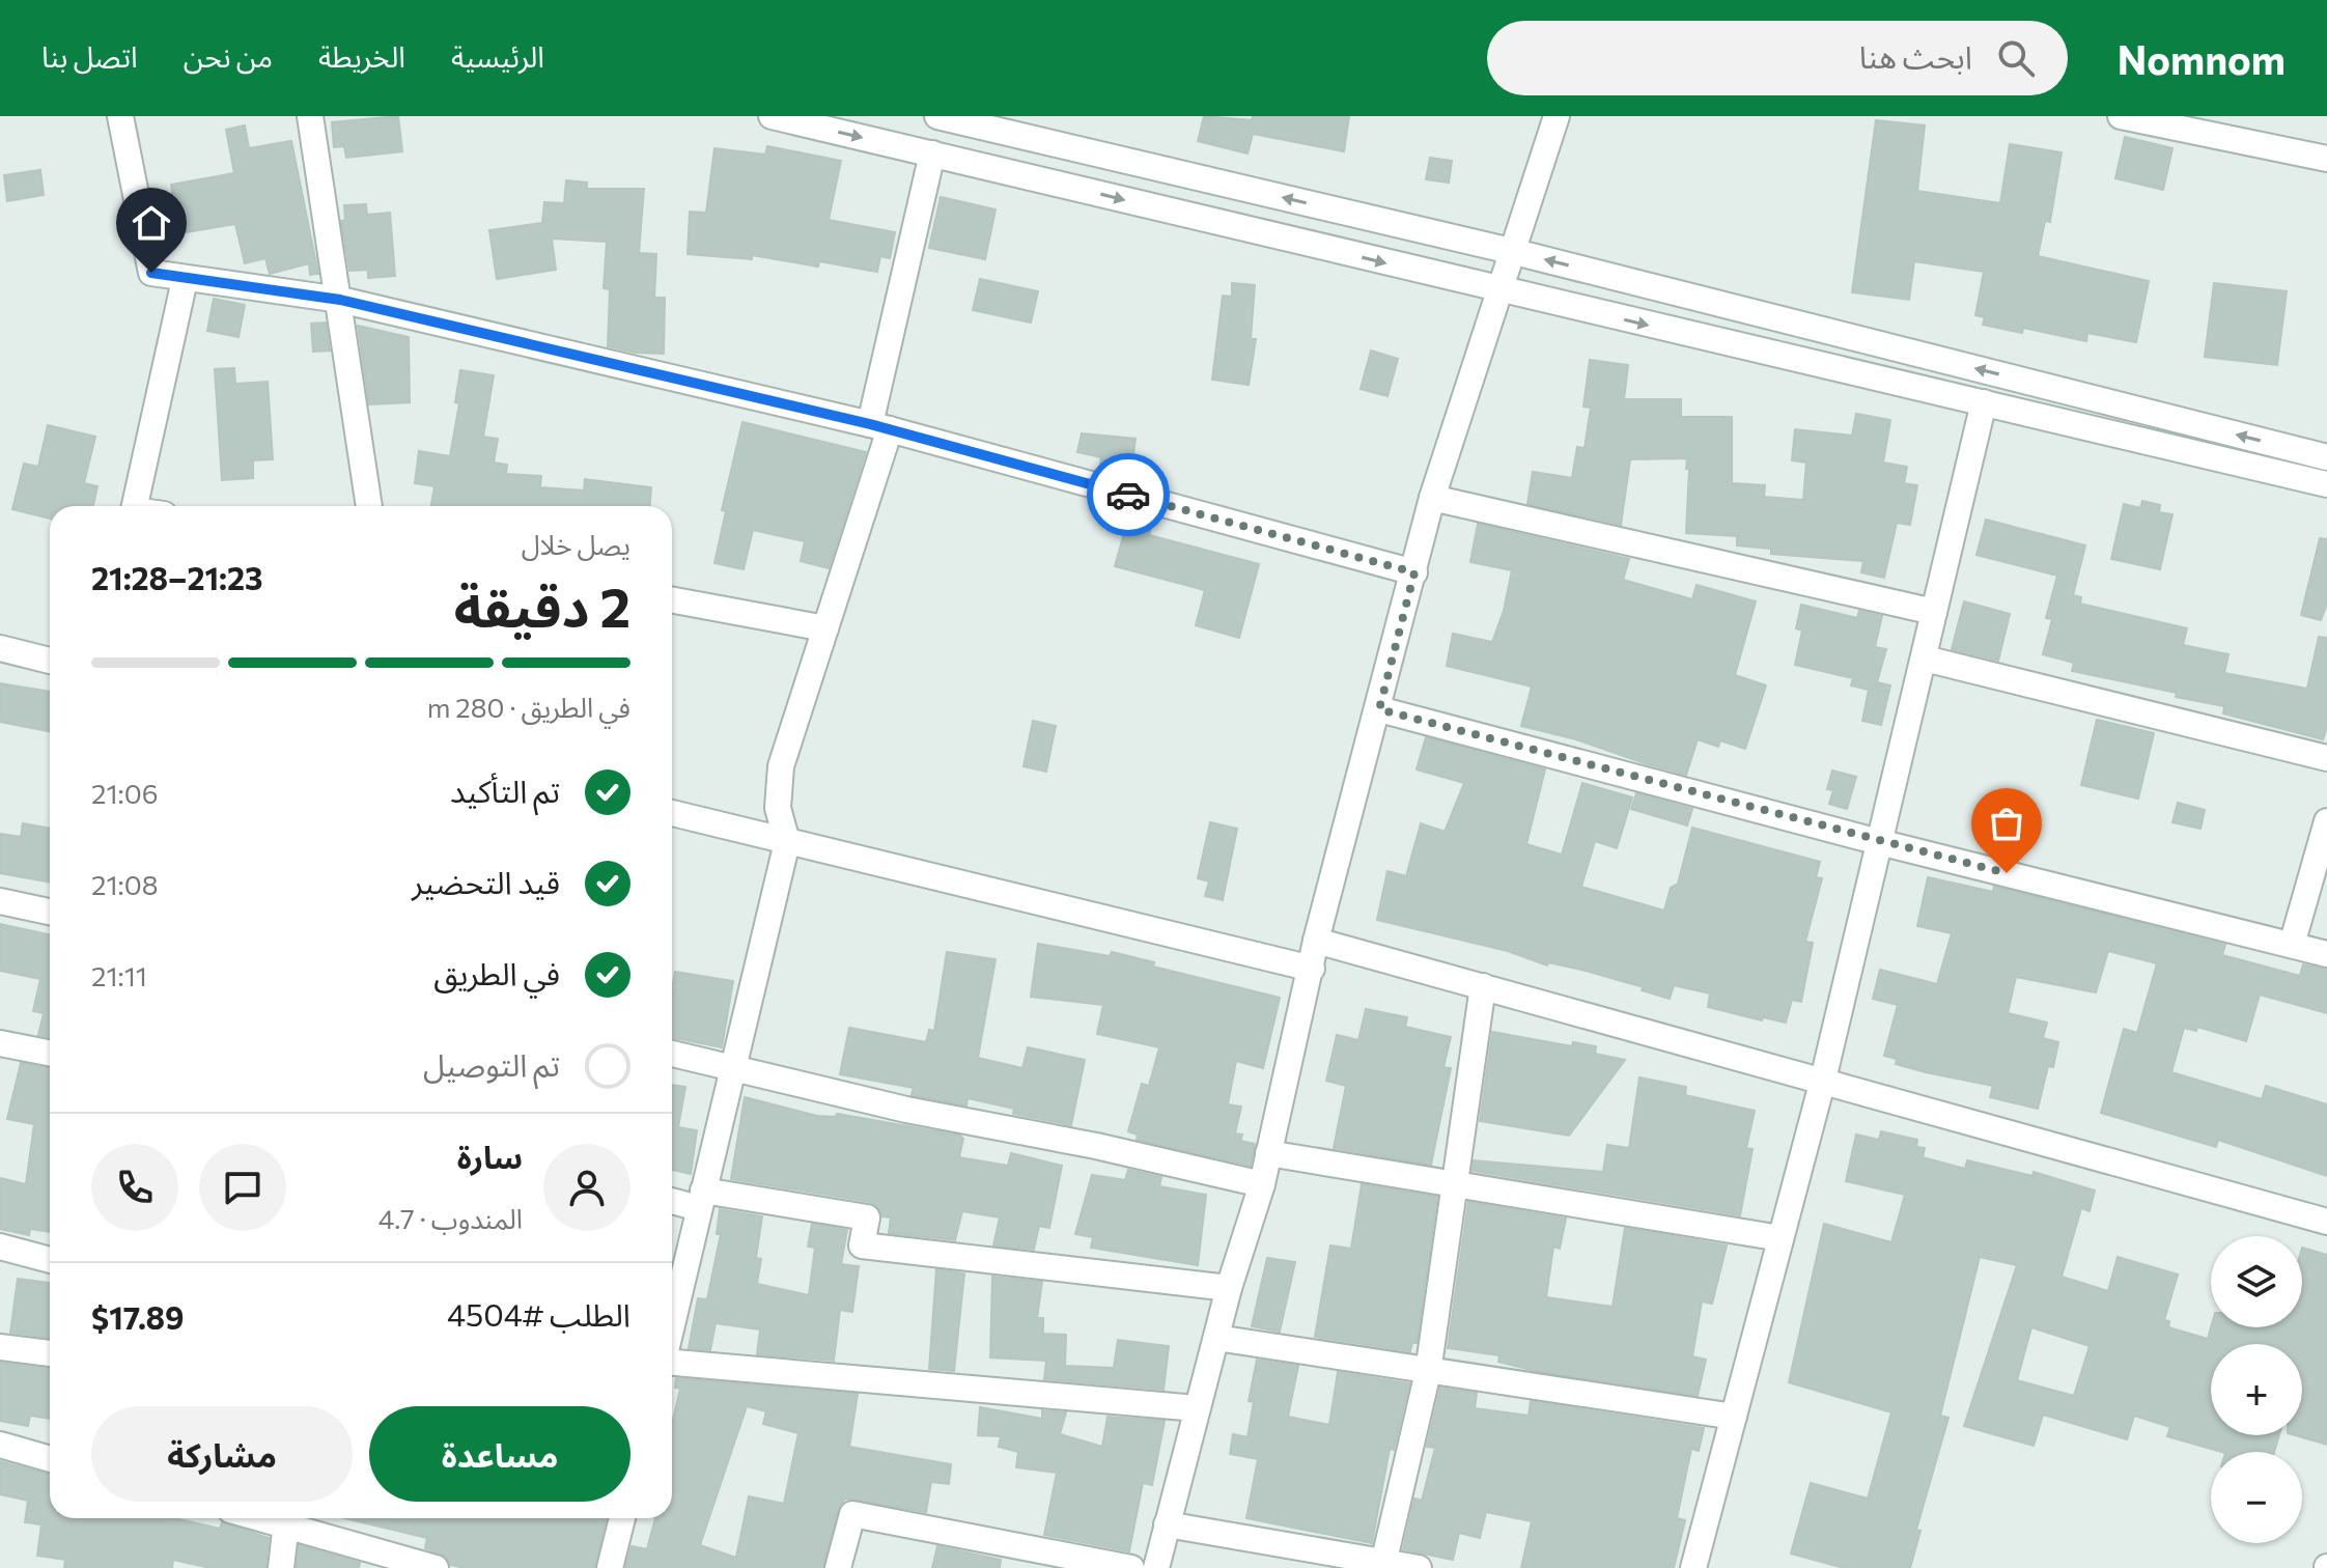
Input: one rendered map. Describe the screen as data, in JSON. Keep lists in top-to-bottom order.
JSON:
{
  "page": {
    "header": "Nomnom",
    "search": "ابحث هنا",
    "nav": [
      "الرئيسية",
      "الخريطة",
      "من نحن",
      "اتصل بنا"
    ],
    "heading": ["2 دقيقة", "يصل خلال", "21:23–21:28"],
    "panel": [
      "سارة",
      "المندوب · 4.7",
      "الطلب #4504",
      "$17.89"
    ],
    "bar": "في الطريق · 280 m",
    "list": [
      ["تم التأكيد", "21:06"],
      ["قيد التحضير", "21:08"],
      ["في الطريق", "21:11"],
      "تم التوصيل"
    ],
    "map_buttons": ["+", "−"],
    "buttons": ["مساعدة", "مشاركة"]
  }
}
